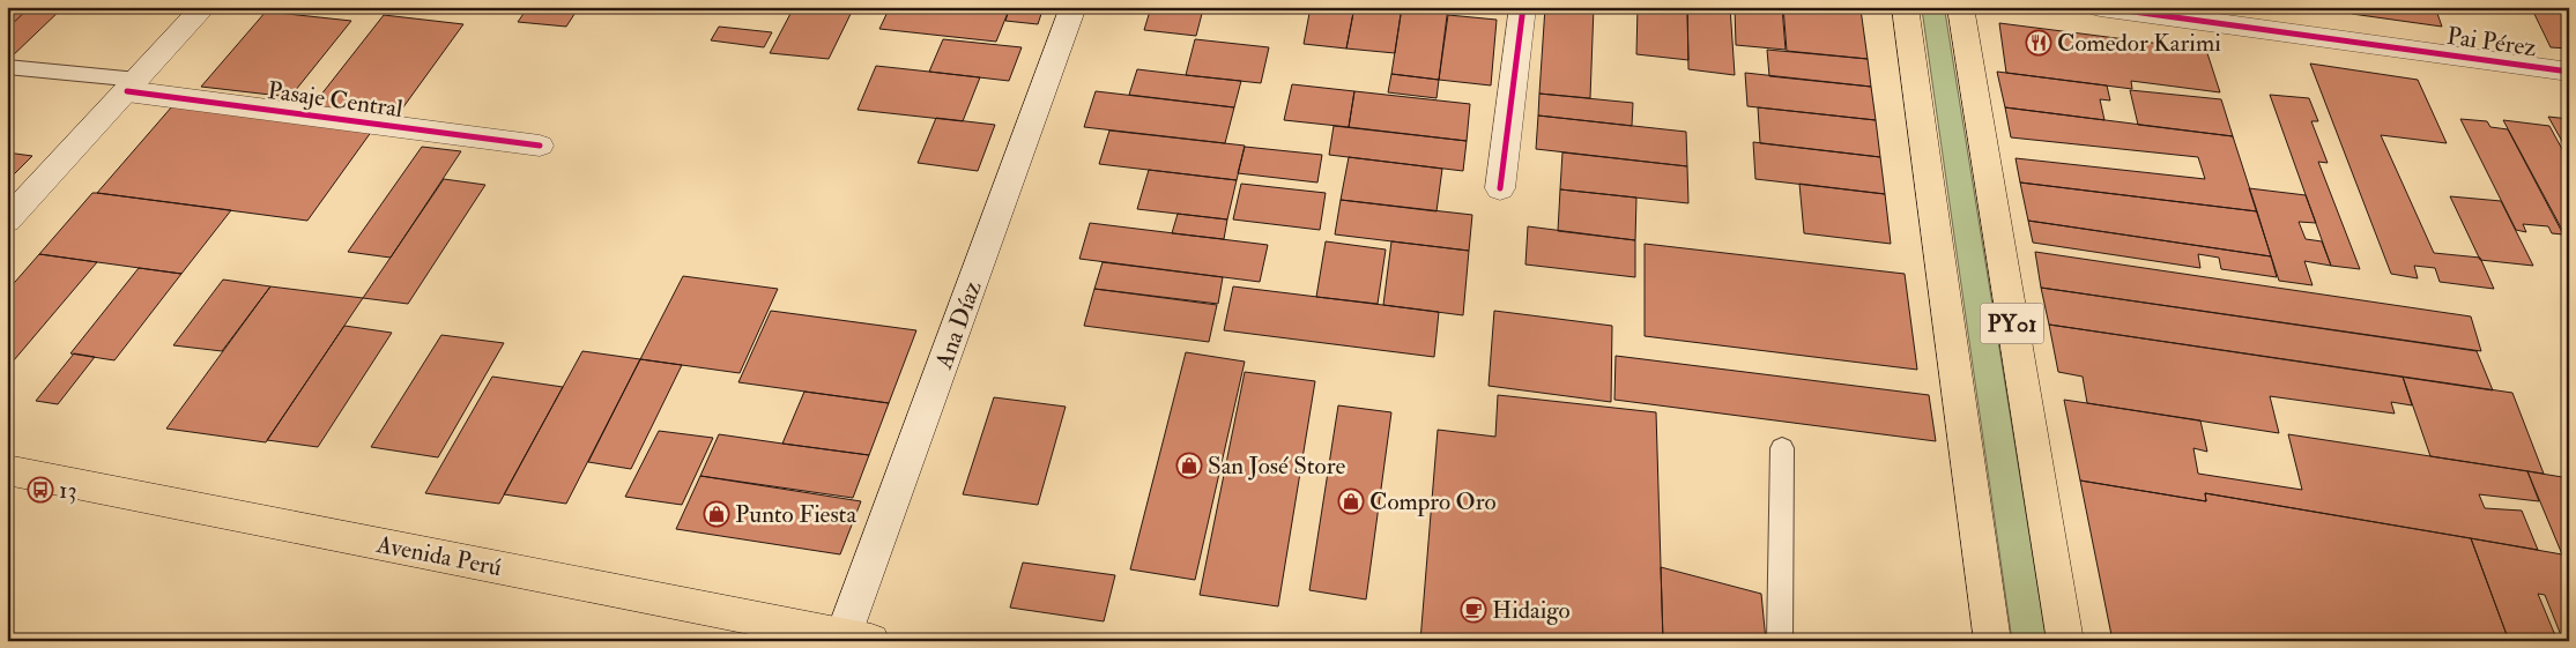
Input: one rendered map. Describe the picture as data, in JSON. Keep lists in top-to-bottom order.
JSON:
{
  "streets": {
    "main road": ["PY01", "Avenida Perú"],
    "street": ["Pai Pérez", "Pasaje Central", "Ana Díaz"]
  },
  "crossings": [
    ["Ana Díaz", "Avenida Perú"]
  ],
  "places": {
    "restaurant": ["Comedor Karimi"],
    "shop": ["San José Store", "Compro Oro", "Punto Fiesta"],
    "bus stop": ["13"],
    "cafe": ["Hidaigo"]
  }
}
